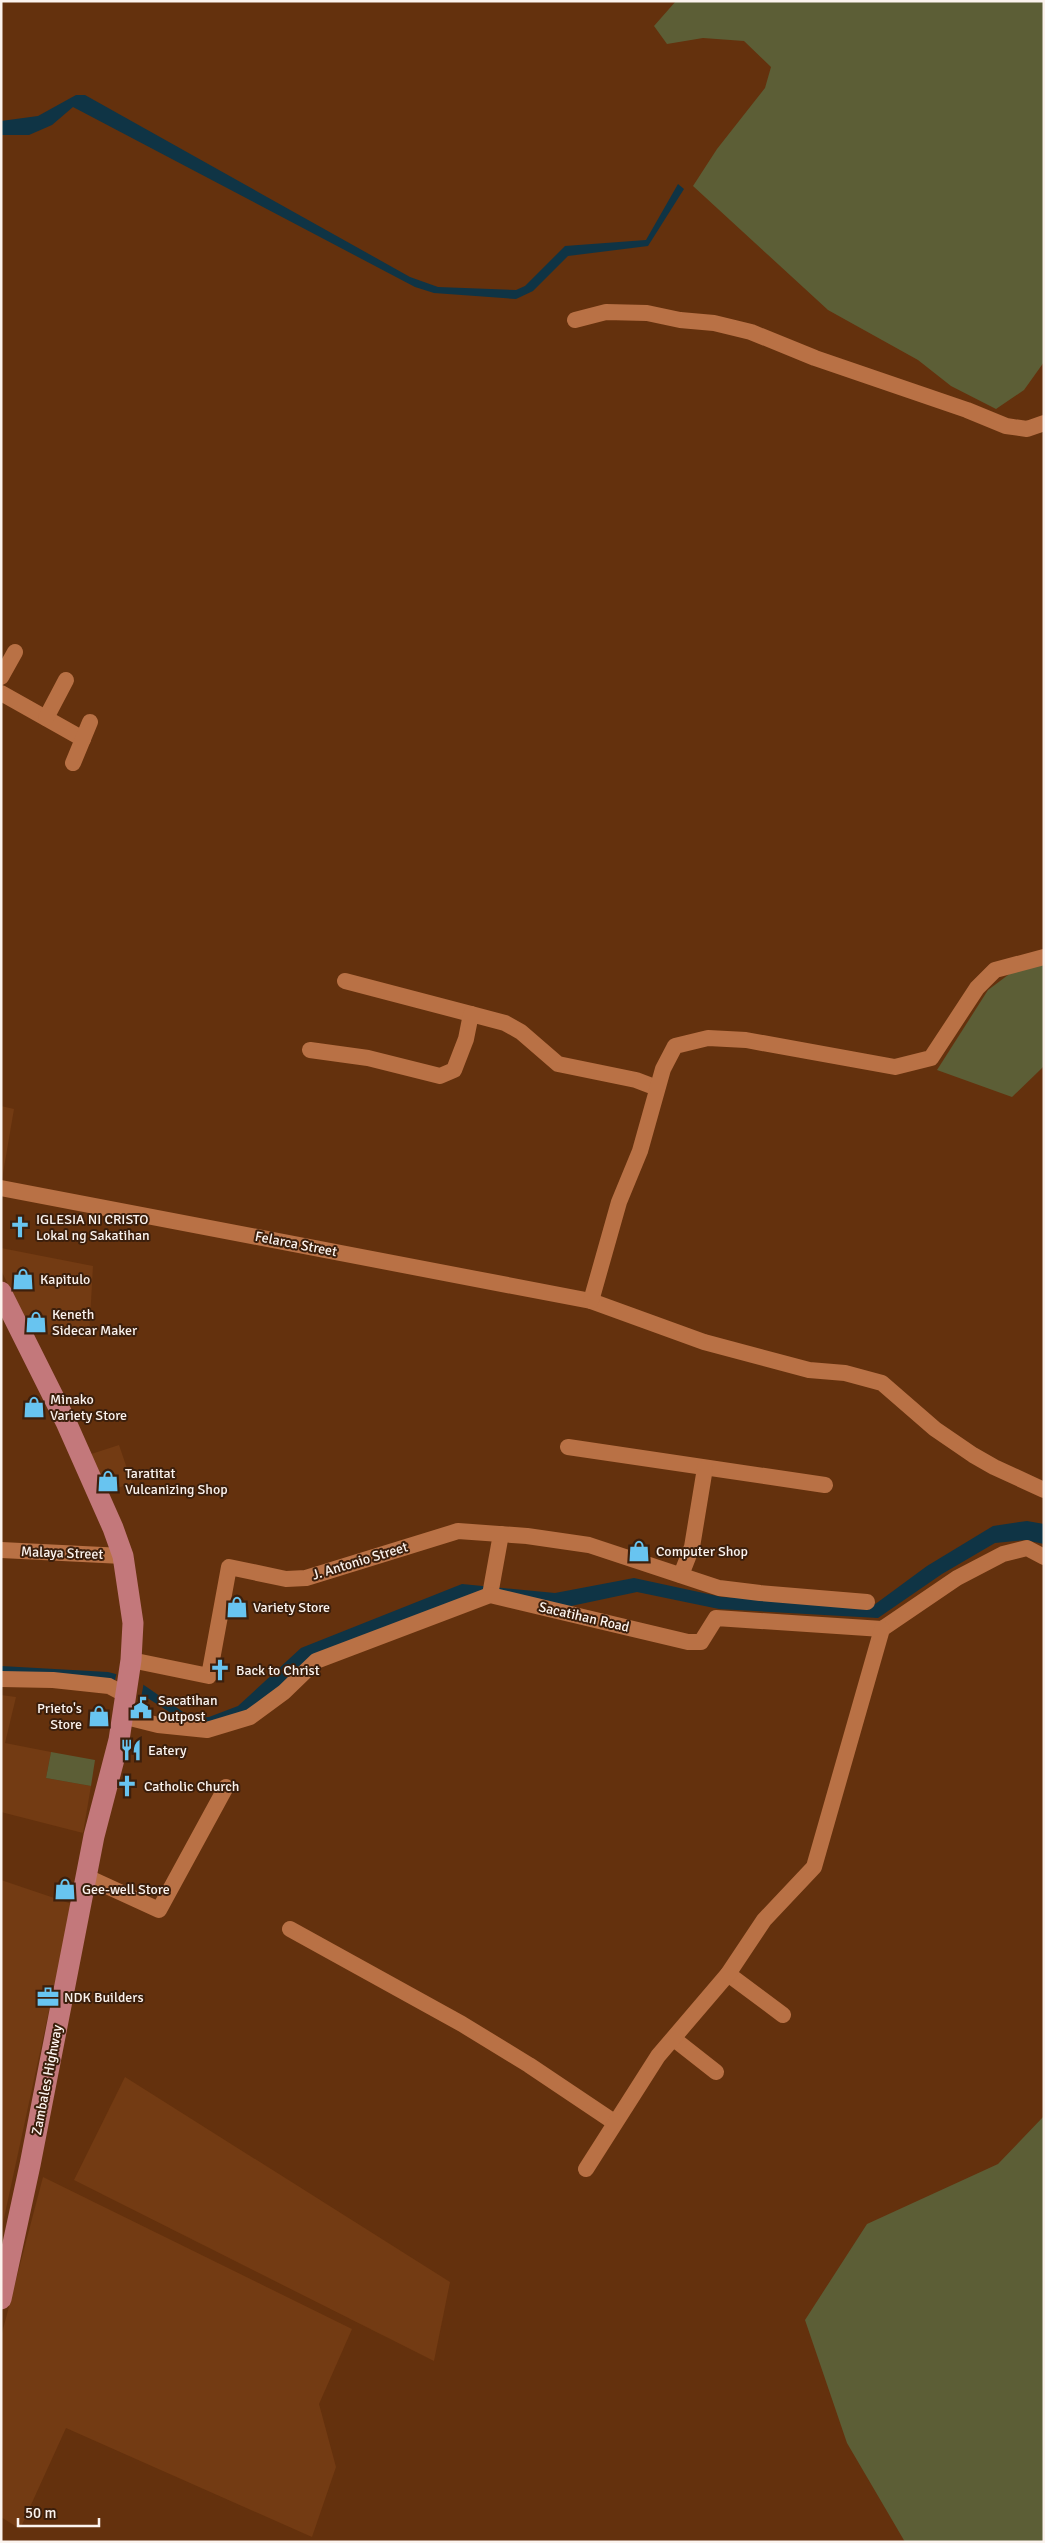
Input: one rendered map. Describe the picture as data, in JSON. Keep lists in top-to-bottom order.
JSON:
{
  "streets": {
    "main road": ["Zambales Highway"],
    "street": [
      "Felarca Street",
      "Malaya Street",
      "J. Antonio Street",
      "Sacatihan Road"
    ]
  },
  "crossings": [
    ["Malaya Street", "Zambales Highway"],
    ["J. Antonio Street", "Zambales Highway"]
  ],
  "places": {
    "church": ["IGLESIA NI CRISTO Lokal ng Sakatihan", "Back to Christ", "Catholic Church"],
    "shop": [
      "Kapitulo",
      "Keneth Sidecar Maker",
      "Minako Variety Store",
      "Taratitat Vulcanizing Shop",
      "Computer Shop",
      "Variety Store",
      "Prieto's Store",
      "Gee-well Store"
    ],
    "public building": ["Sacatihan Outpost"],
    "restaurant": ["Eatery"],
    "office": ["NDK Builders"]
  },
  "scale_bar": "50 m"
}
